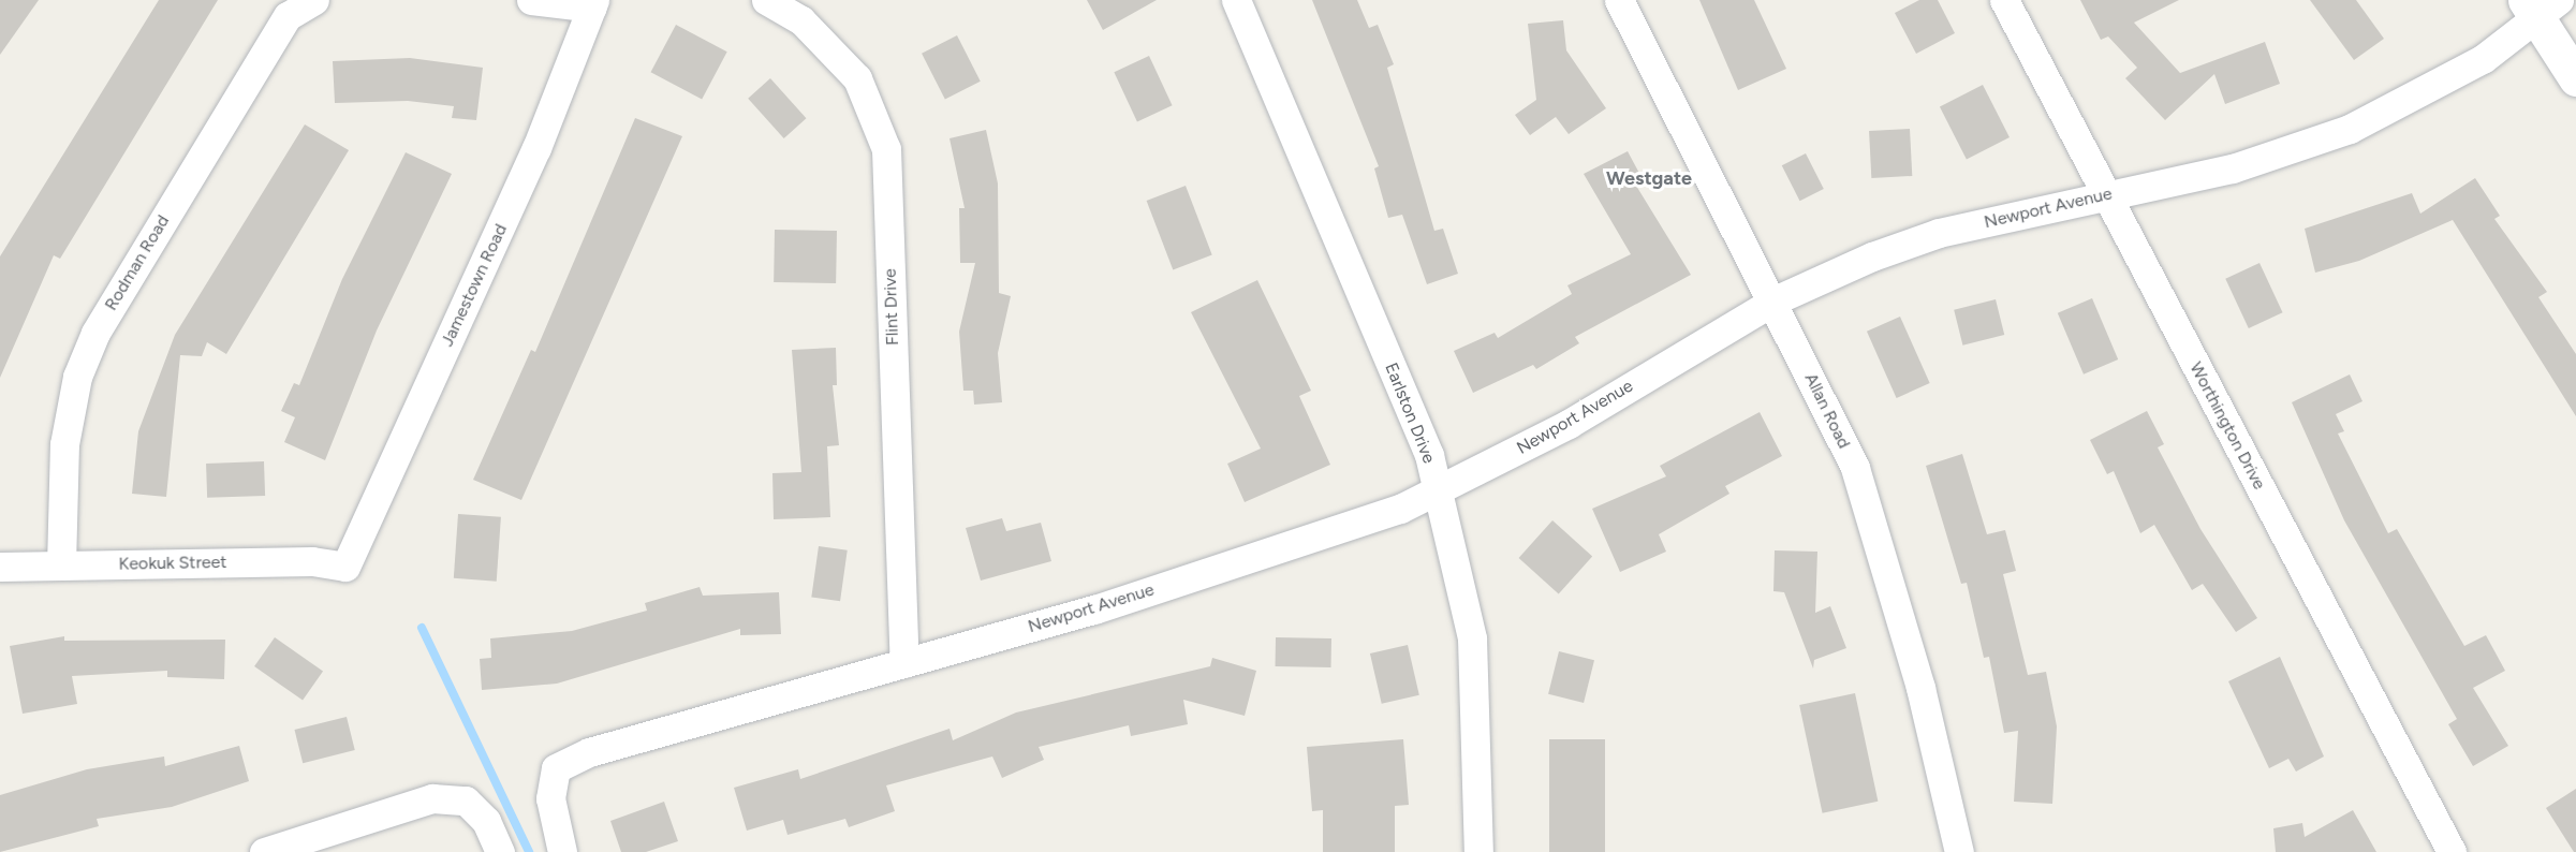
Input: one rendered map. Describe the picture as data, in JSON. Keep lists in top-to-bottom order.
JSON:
{
  "streets": {
    "street": [
      "Newport Avenue",
      "Rodman Road",
      "Jamestown Road",
      "Flint Drive",
      "Allan Road",
      "Earlston Drive",
      "Worthington Drive",
      "Keokuk Street"
    ]
  },
  "crossings": [
    ["Newport Avenue", "Flint Drive"],
    ["Newport Avenue", "Allan Road"],
    ["Newport Avenue", "Earlston Drive"],
    ["Newport Avenue", "Worthington Drive"],
    ["Rodman Road", "Keokuk Street"],
    ["Jamestown Road", "Keokuk Street"]
  ],
  "districts": ["Westgate"]
}
